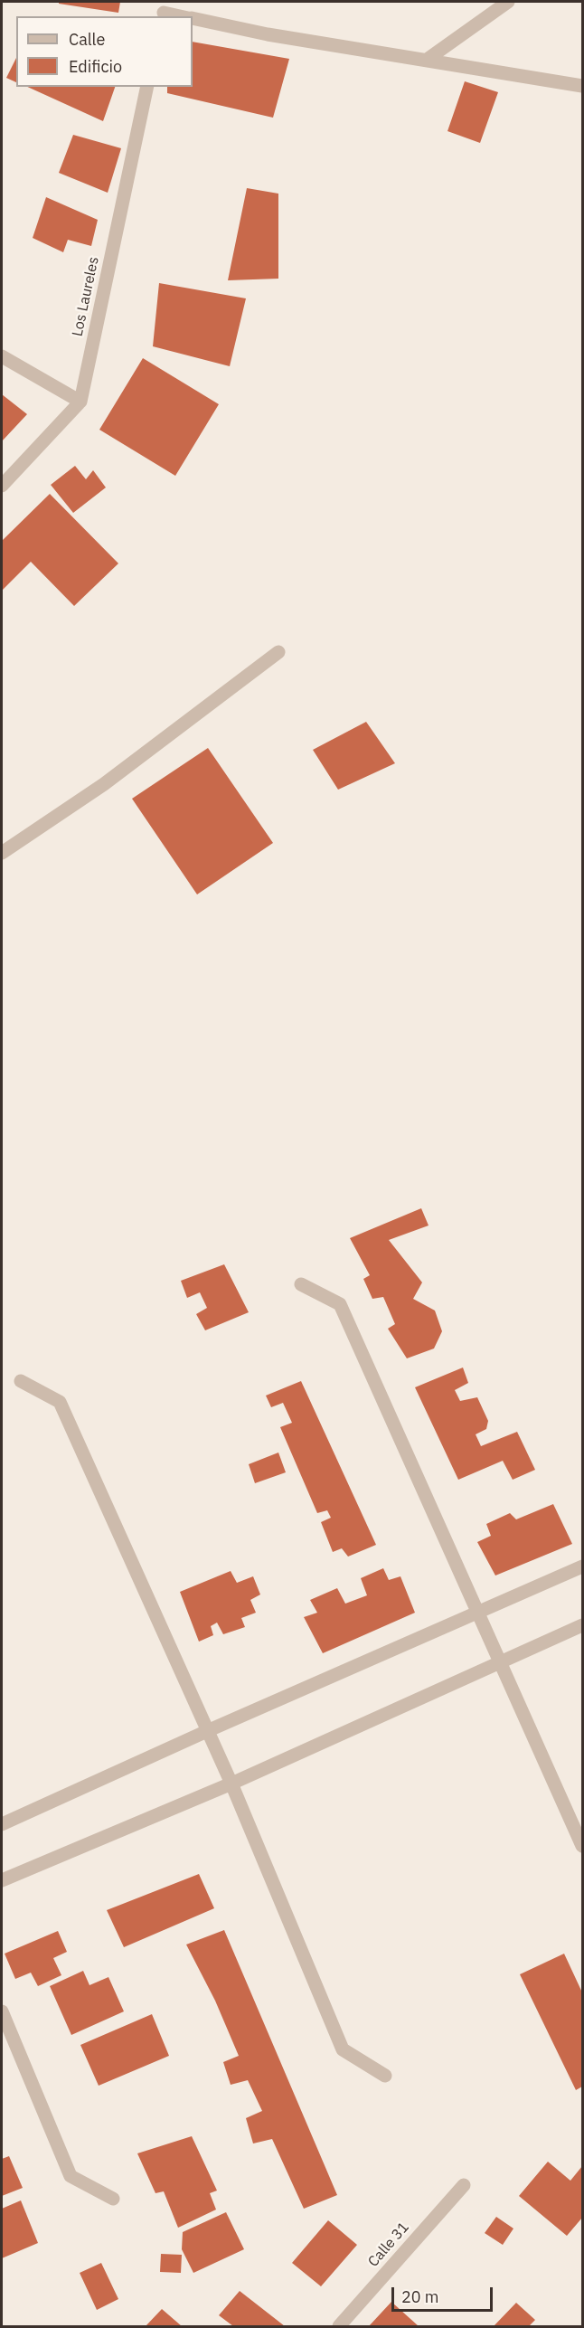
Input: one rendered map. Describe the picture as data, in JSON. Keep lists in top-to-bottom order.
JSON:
{
  "streets": {
    "street": ["Los Laureles", "Calle 31"]
  },
  "legend": ["Calle", "Edificio"],
  "scale_bar": "20 m"
}
